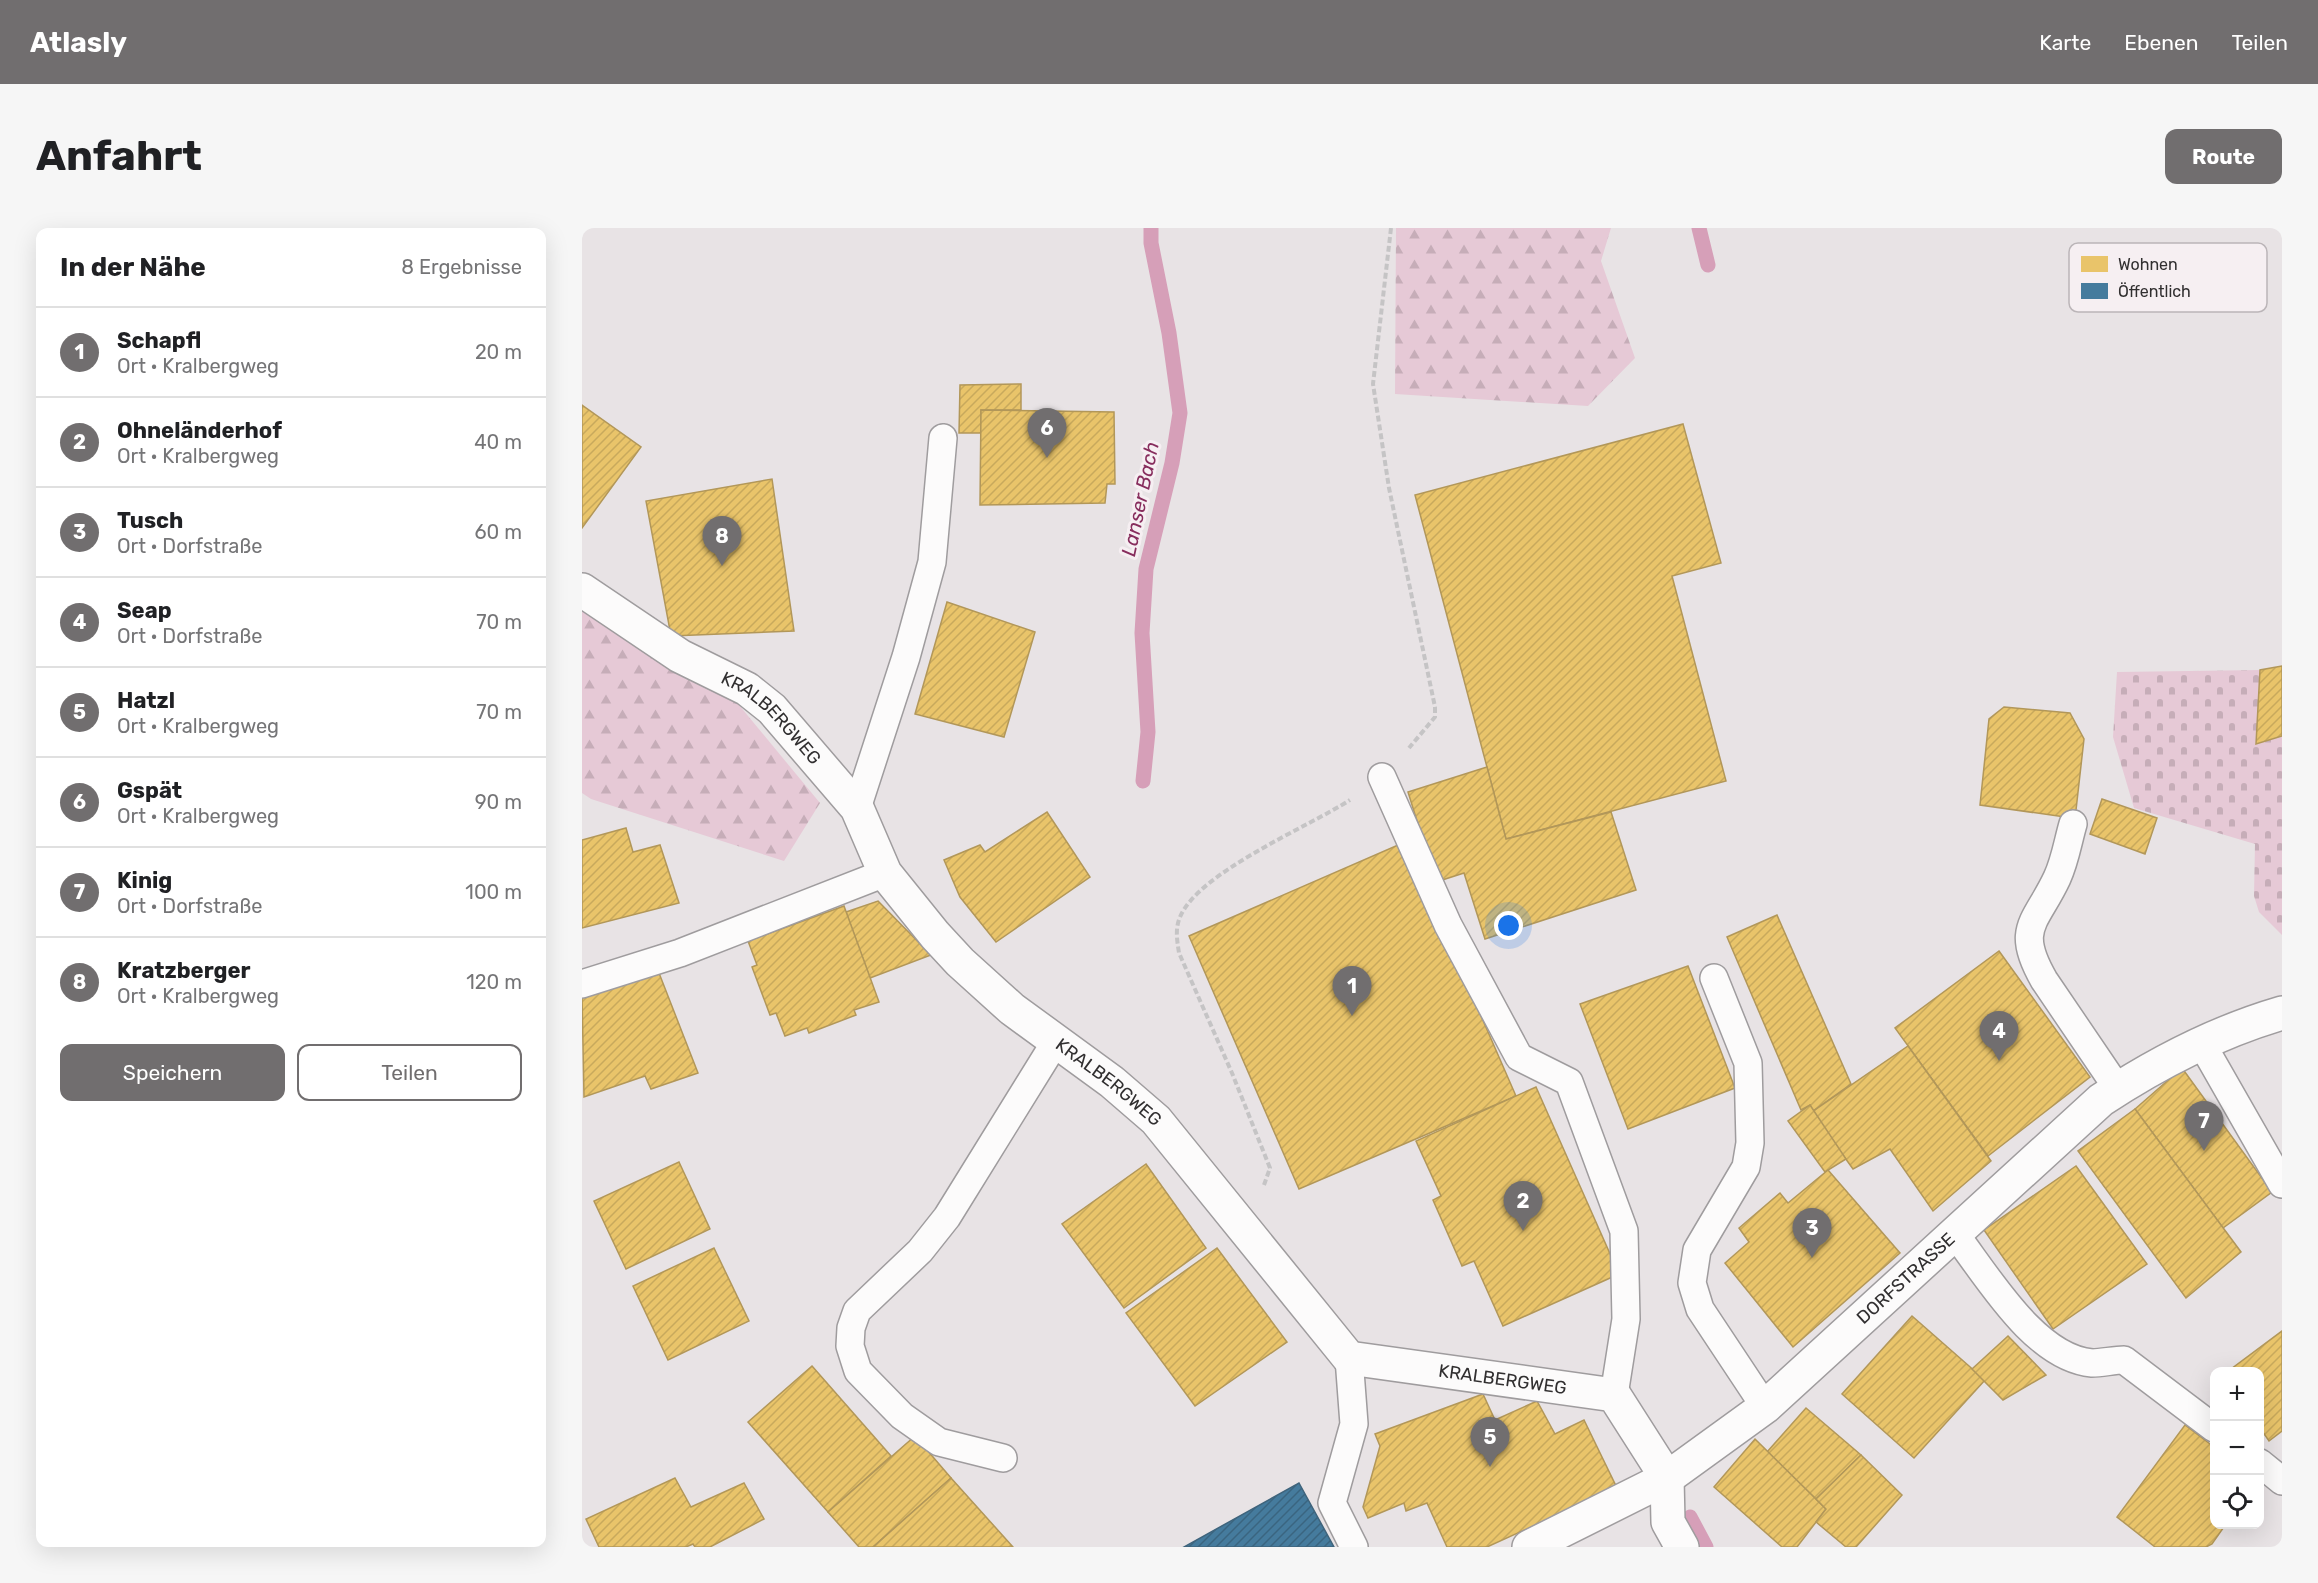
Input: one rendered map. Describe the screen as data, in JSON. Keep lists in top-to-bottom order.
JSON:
{
  "streets": {
    "street": ["KRALBERGWEG", "DORFSTRASSE"]
  },
  "water": ["Lanser Bach"],
  "legend": ["Wohnen", "Öffentlich"],
  "page": {
    "header": "Atlasly",
    "nav": ["Karte", "Ebenen", "Teilen"],
    "buttons": [
      "Route",
      ["Speichern", "Teilen"]
    ],
    "title": "Anfahrt",
    "heading": ["In der Nähe", "8 Ergebnisse"],
    "list": [
      {
        "mark": "1",
        "name": "Schapfl",
        "note": "Ort · Kralbergweg",
        "value": "20 m"
      },
      {
        "mark": "2",
        "name": "Ohneländerhof",
        "note": "Ort · Kralbergweg",
        "value": "40 m"
      },
      {
        "mark": "3",
        "name": "Tusch",
        "note": "Ort · Dorfstraße",
        "value": "60 m"
      },
      {
        "mark": "4",
        "name": "Seap",
        "note": "Ort · Dorfstraße",
        "value": "70 m"
      },
      {
        "mark": "5",
        "name": "Hatzl",
        "note": "Ort · Kralbergweg",
        "value": "70 m"
      },
      {
        "mark": "6",
        "name": "Gspät",
        "note": "Ort · Kralbergweg",
        "value": "90 m"
      },
      {
        "mark": "7",
        "name": "Kinig",
        "note": "Ort · Dorfstraße",
        "value": "100 m"
      },
      {
        "mark": "8",
        "name": "Kratzberger",
        "note": "Ort · Kralbergweg",
        "value": "120 m"
      }
    ],
    "pins": [
      "6",
      "8",
      "1",
      "4",
      "7",
      "2",
      "3",
      "5"
    ],
    "map_buttons": ["+", "−"]
  }
}
